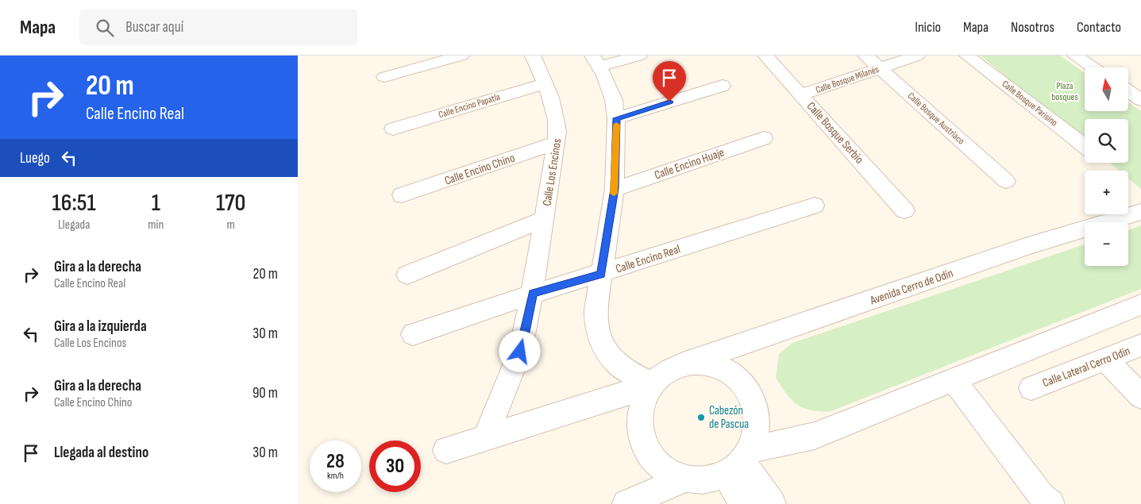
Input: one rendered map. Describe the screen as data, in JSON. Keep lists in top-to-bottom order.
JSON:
{
  "streets": {
    "street": [
      "Calle Bosque Milanés",
      "Calle Bosque Parisino",
      "Calle Encino Papatla",
      "Calle Bosque Austriaco",
      "Calle Bosque Serbio",
      "Calle Encino Huaje",
      "Calle Encino Chino",
      "Calle Los Encinos",
      "Calle Encino Real",
      "Avenida Cerro de Odín",
      "Calle Lateral Cerro Odin"
    ]
  },
  "crossings": [
    ["Calle Bosque Milanés", "Calle Bosque Austriaco"],
    ["Calle Bosque Milanés", "Calle Bosque Serbio"],
    ["Calle Encino Papatla", "Calle Los Encinos"],
    ["Calle Encino Chino", "Calle Los Encinos"],
    ["Calle Los Encinos", "Calle Encino Real"]
  ],
  "parks": ["Plaza bosques"],
  "places": ["Cabezón de Pascua"],
  "north": "top",
  "page": {
    "header": "Mapa",
    "search": "Buscar aquí",
    "nav": [
      "Inicio",
      "Mapa",
      "Nosotros",
      "Contacto"
    ],
    "turn": ["20 m", "Calle Encino Real"],
    "map_buttons": ["+", "−"],
    "then": "Luego",
    "eta": [
      "16:51",
      "Llegada",
      "1",
      "min",
      "170",
      "m"
    ],
    "list": [
      {
        "name": "Gira a la derecha",
        "note": "Calle Encino Real",
        "value": "20 m"
      },
      {
        "name": "Gira a la izquierda",
        "note": "Calle Los Encinos",
        "value": "30 m"
      },
      {
        "name": "Gira a la derecha",
        "note": "Calle Encino Chino",
        "value": "90 m"
      },
      {
        "name": "Llegada al destino",
        "value": "30 m"
      }
    ],
    "speed": "28 km/h",
    "limit": "30"
  }
}
